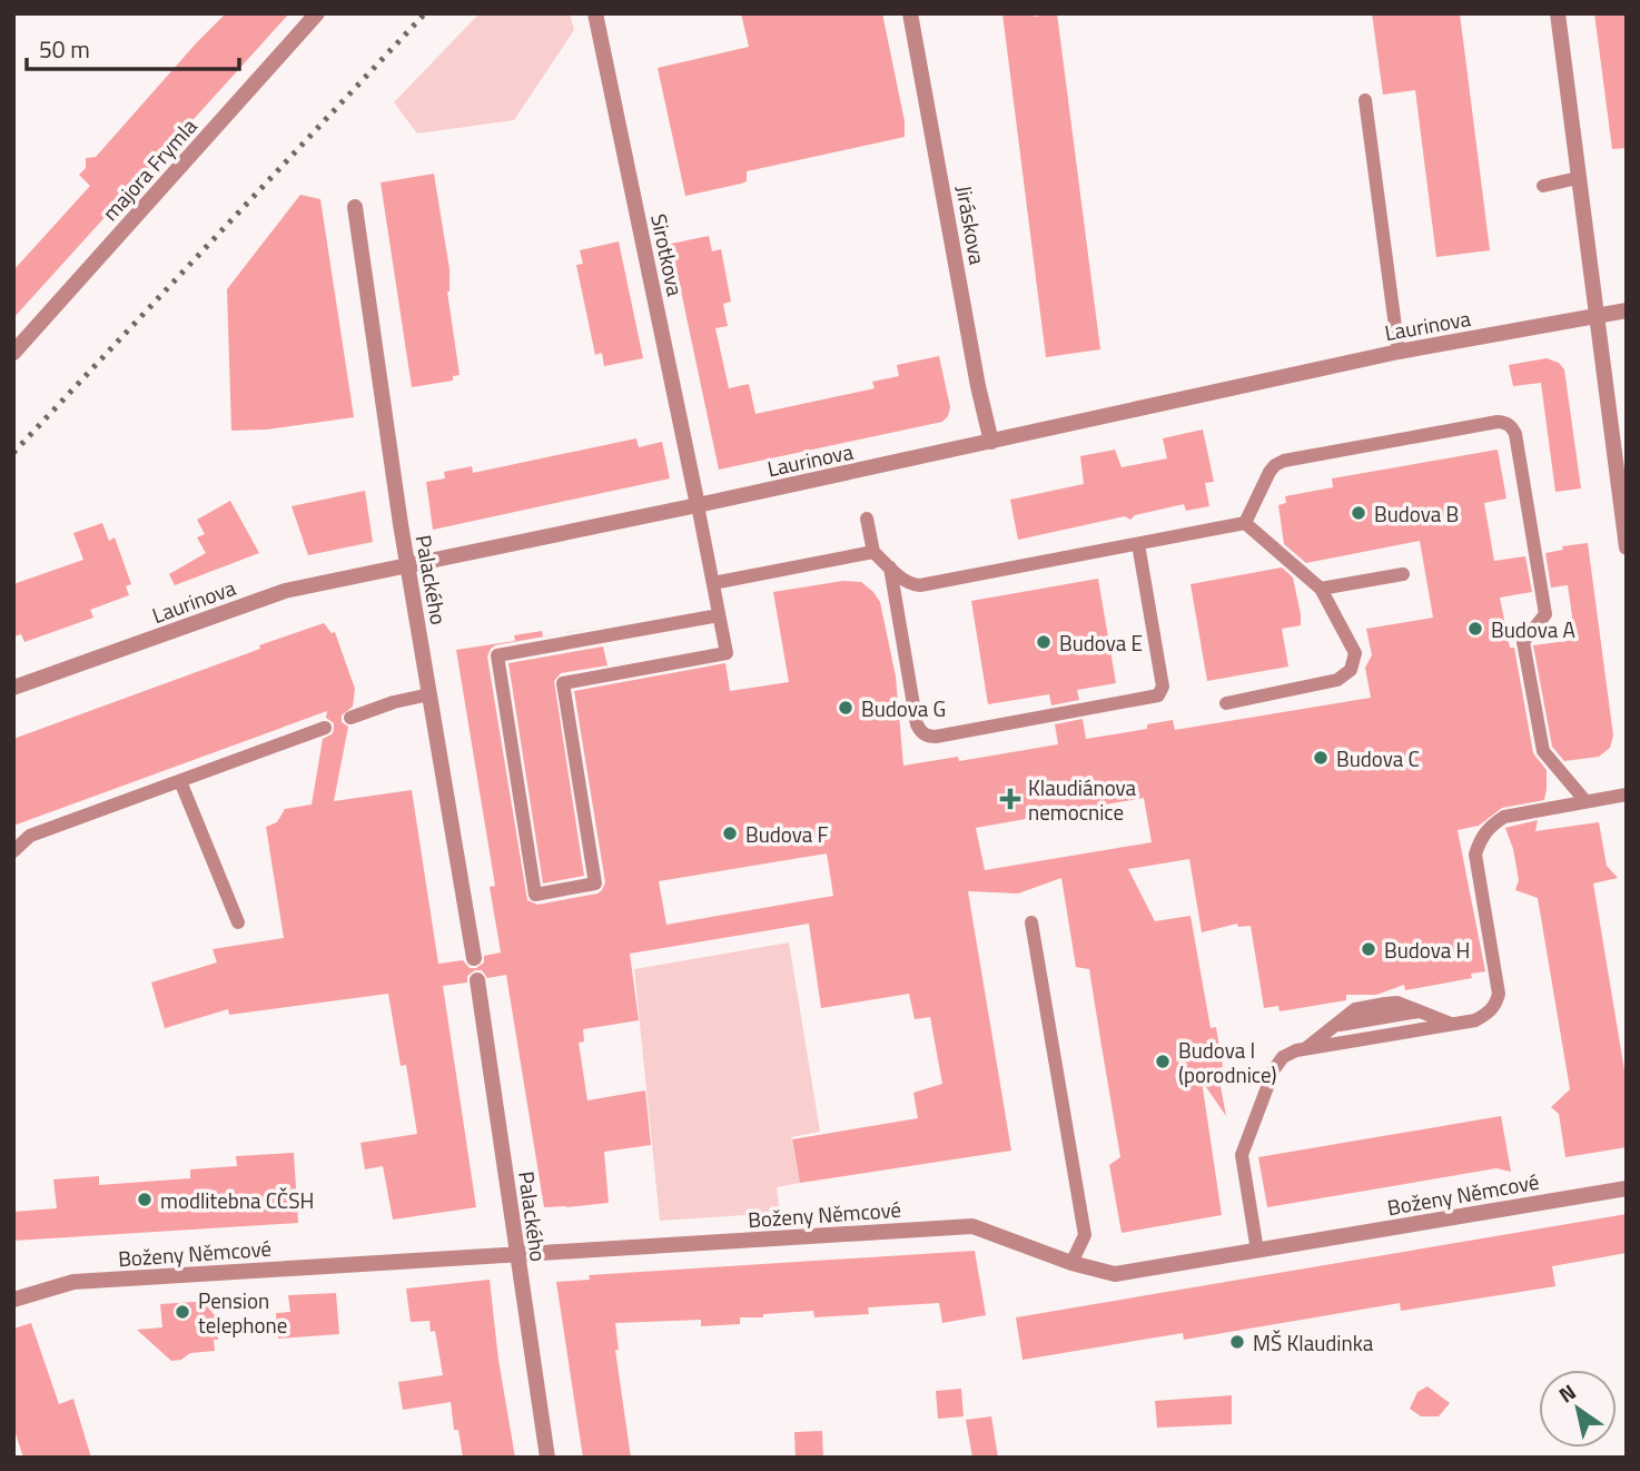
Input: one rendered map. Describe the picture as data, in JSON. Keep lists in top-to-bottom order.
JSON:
{
  "streets": {
    "street": [
      "majora Frymla",
      "Jiráskova",
      "Sirotkova",
      "Laurinova",
      "Palackého",
      "Boženy Němcové"
    ]
  },
  "crossings": [
    ["Jiráskova", "Laurinova"],
    ["Sirotkova", "Laurinova"],
    ["Laurinova", "Palackého"],
    ["Palackého", "Boženy Němcové"]
  ],
  "places": {
    "other": [
      "Budova B",
      "Budova A",
      "Budova E",
      "Budova G",
      "Budova C",
      "Budova F",
      "Budova H",
      "Budova I (porodnice)",
      "modlitebna CČSH",
      "Pension telephone",
      "MŠ Klaudinka"
    ],
    "health": ["Klaudiánova nemocnice"]
  },
  "scale_bar": "50 m",
  "north": "top left"
}
